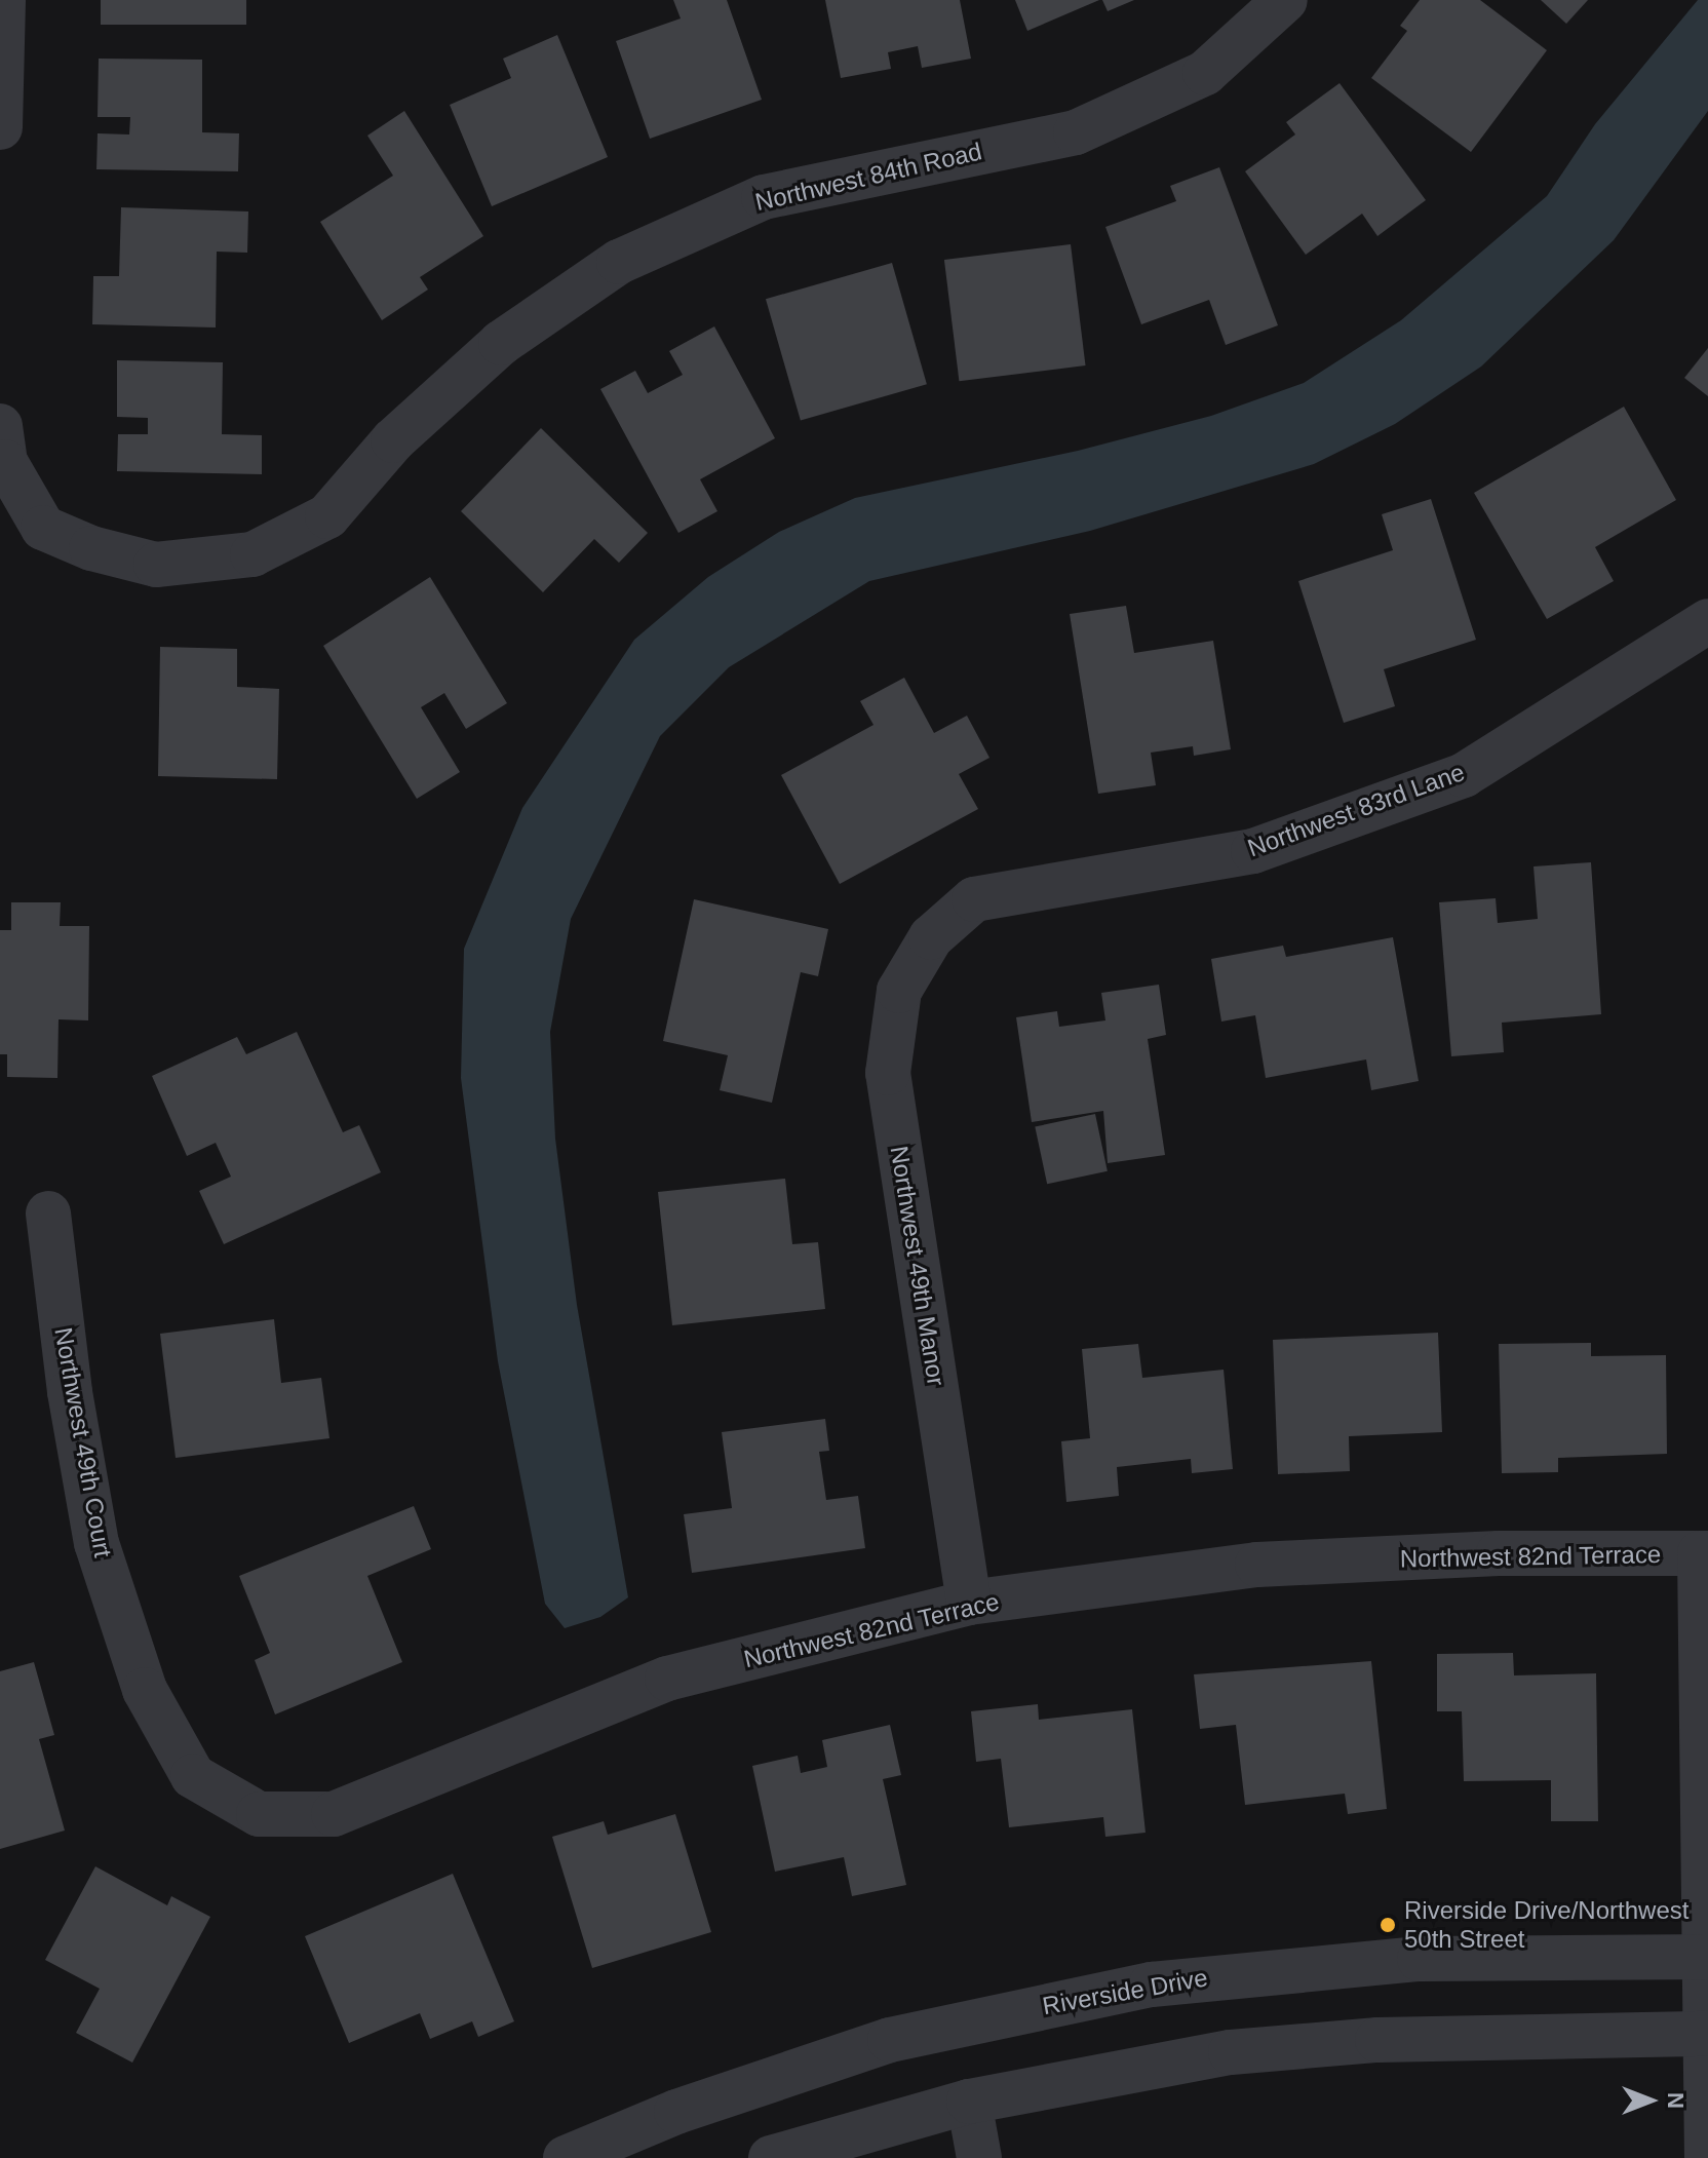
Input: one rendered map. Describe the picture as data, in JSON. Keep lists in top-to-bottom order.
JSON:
{
  "streets": {
    "street": [
      "Northwest 84th Road",
      "Northwest 83rd Lane",
      "Northwest 49th Manor",
      "Northwest 49th Court",
      "Northwest 82nd Terrace",
      "Riverside Drive"
    ]
  },
  "crossings": [
    ["Northwest 83rd Lane", "Northwest 49th Manor"],
    ["Northwest 49th Manor", "Northwest 82nd Terrace"],
    ["Northwest 49th Court", "Northwest 82nd Terrace"]
  ],
  "places": ["Riverside Drive/Northwest 50th Street"],
  "north": "right"
}
